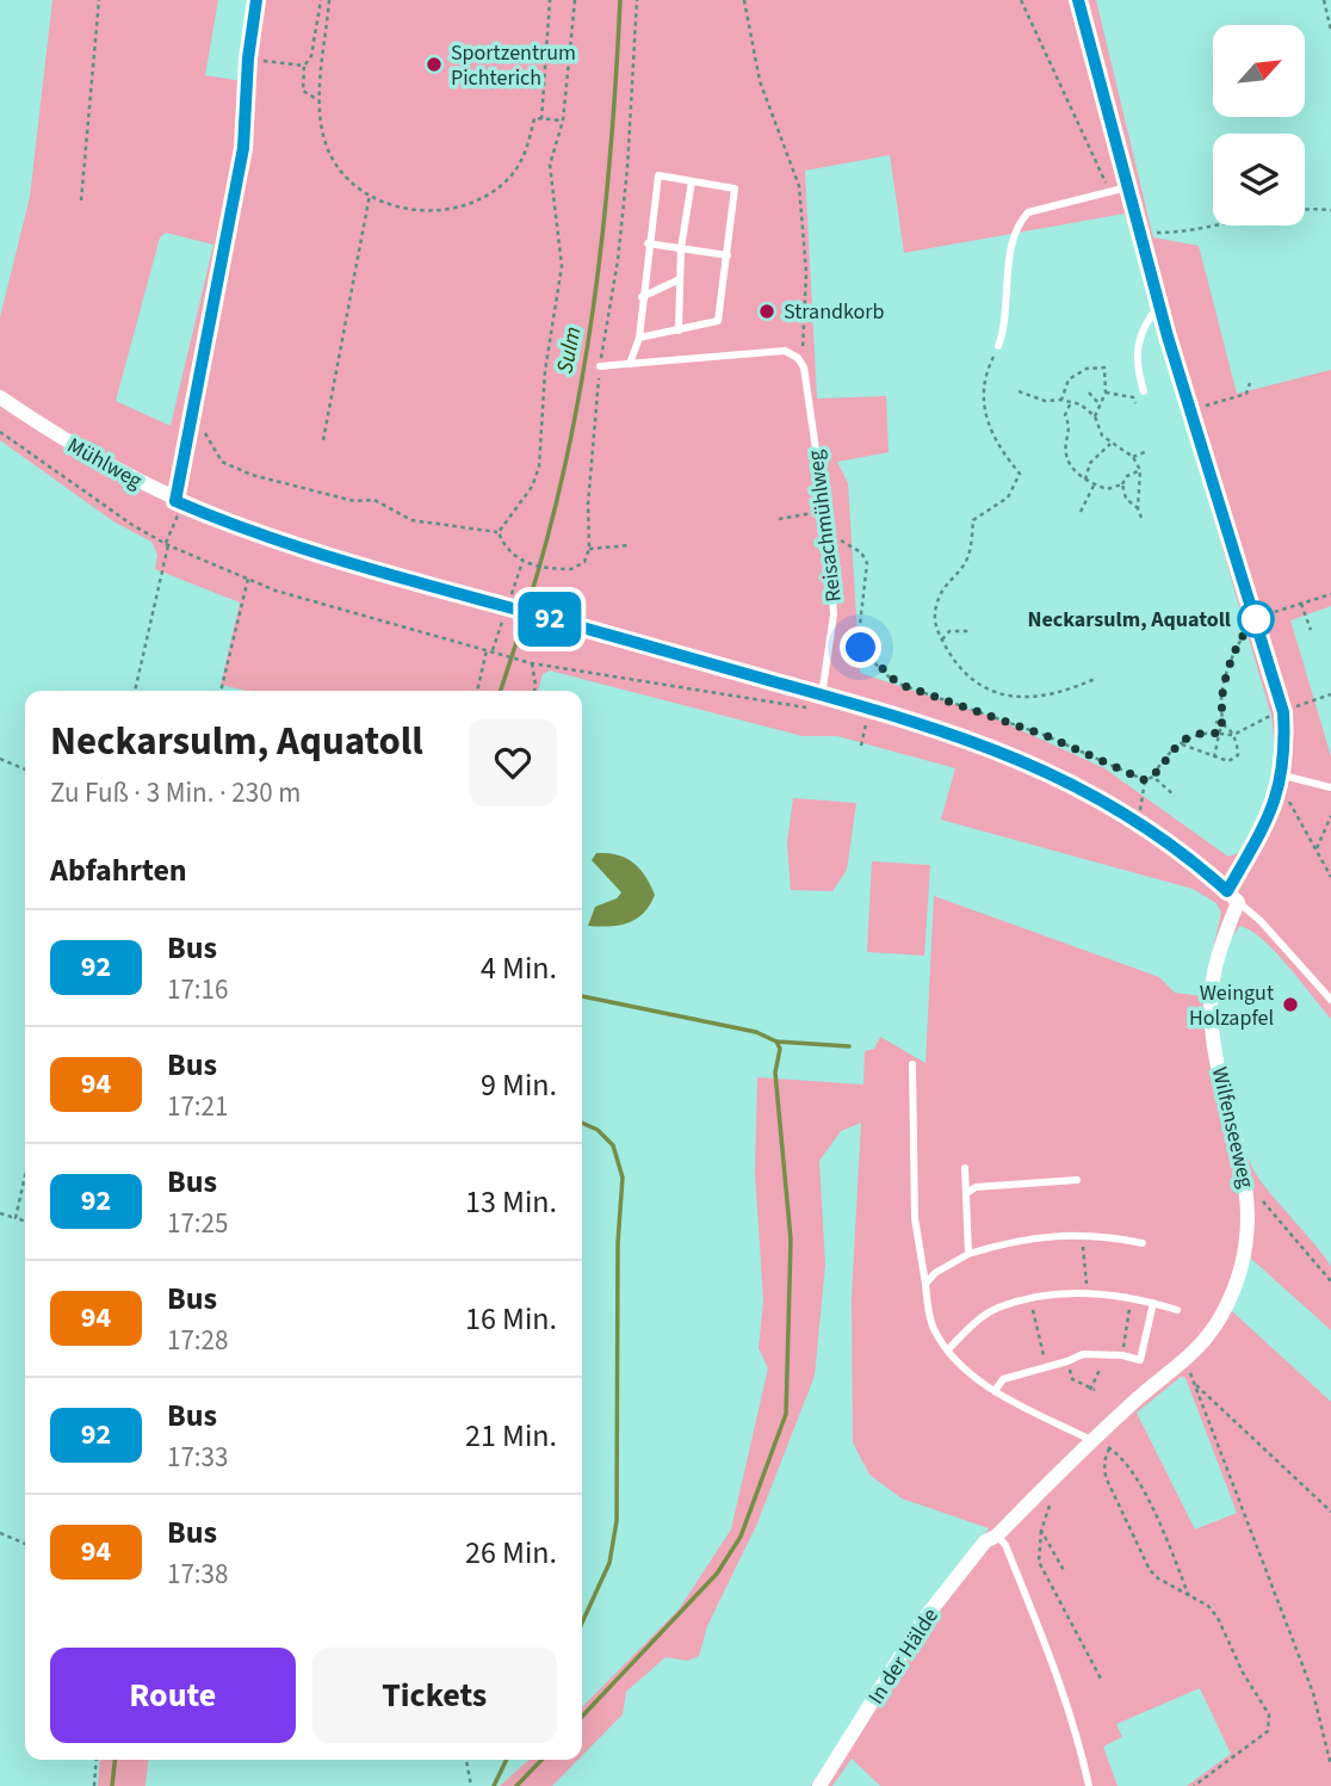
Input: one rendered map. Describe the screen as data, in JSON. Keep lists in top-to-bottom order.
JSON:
{
  "streets": {
    "street": ["Mühlweg", "Wilfenseeweg", "In der Hälde"],
    "lane": ["Reisachmühlweg"]
  },
  "crossings": [
    ["Mühlweg", "Reisachmühlweg"],
    ["Mühlweg", "Wilfenseeweg"],
    ["Wilfenseeweg", "In der Hälde"]
  ],
  "water": ["Sulm"],
  "places": [
    "Sportzentrum Pichterich",
    "Strandkorb",
    "Neckarsulm, Aquatoll",
    "Weingut Holzapfel"
  ],
  "lines": ["bus line 92"],
  "north": "top right",
  "page": {
    "on_map": "92",
    "heading": [
      ["Neckarsulm, Aquatoll", "Zu Fuß · 3 Min. · 230 m"],
      "Abfahrten"
    ],
    "list": [
      {
        "mark": "92",
        "name": "Bus",
        "note": "17:16",
        "value": "4 Min."
      },
      {
        "mark": "94",
        "name": "Bus",
        "note": "17:21",
        "value": "9 Min."
      },
      {
        "mark": "92",
        "name": "Bus",
        "note": "17:25",
        "value": "13 Min."
      },
      {
        "mark": "94",
        "name": "Bus",
        "note": "17:28",
        "value": "16 Min."
      },
      {
        "mark": "92",
        "name": "Bus",
        "note": "17:33",
        "value": "21 Min."
      },
      {
        "mark": "94",
        "name": "Bus",
        "note": "17:38",
        "value": "26 Min."
      }
    ],
    "buttons": ["Route", "Tickets"]
  }
}
